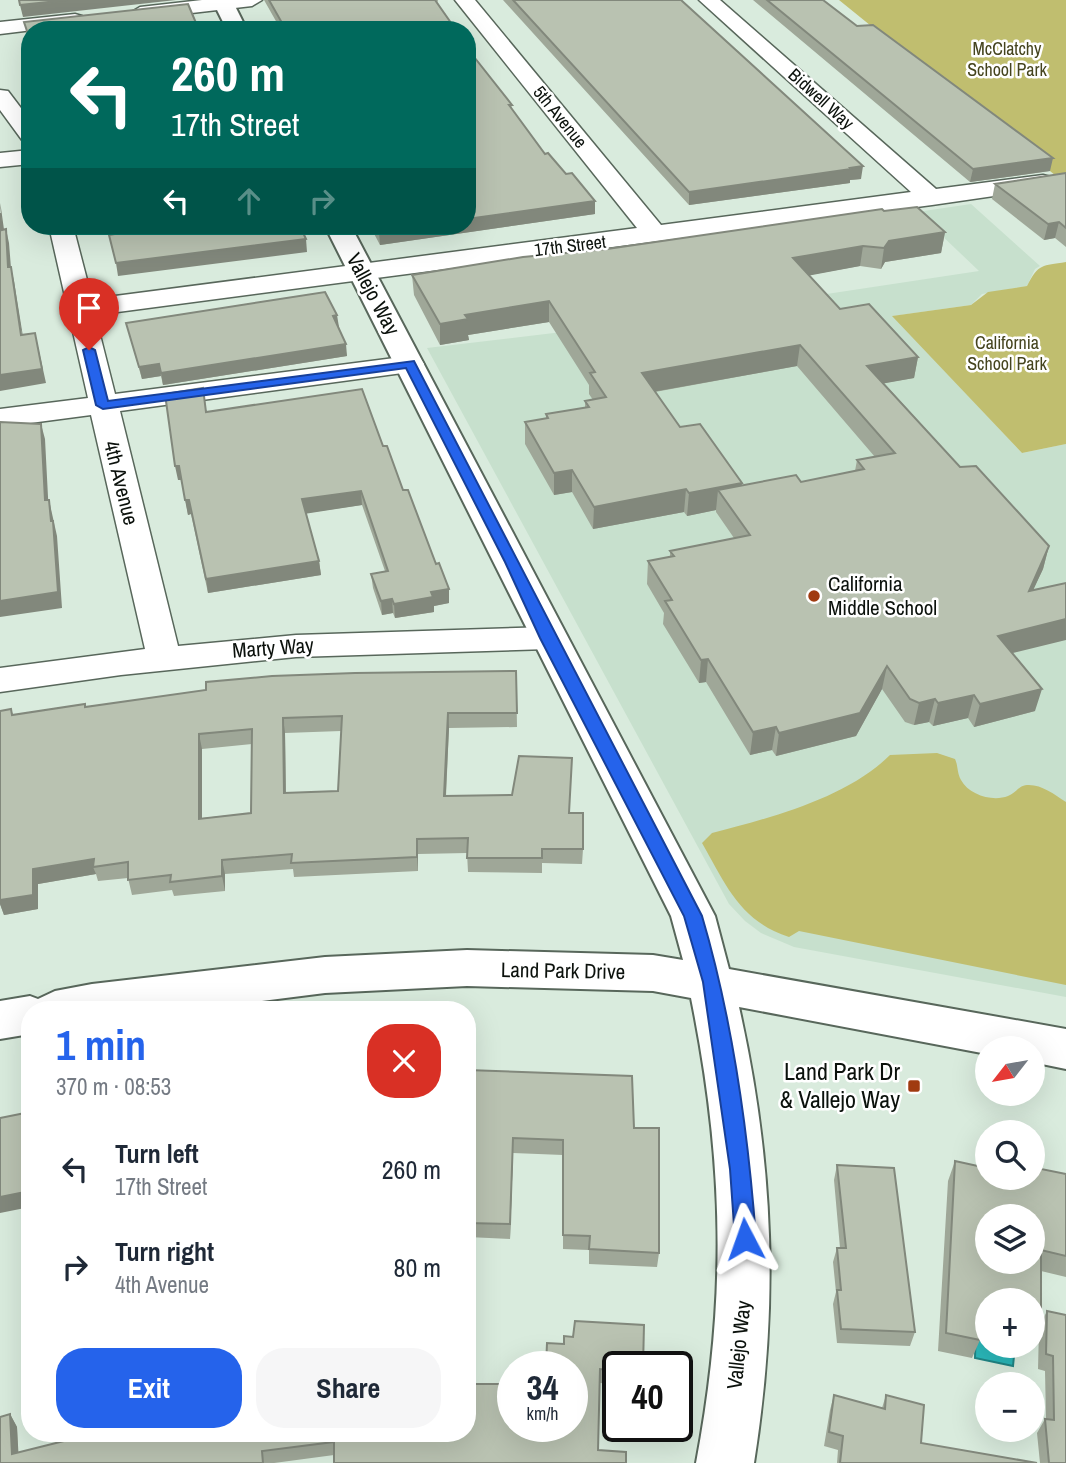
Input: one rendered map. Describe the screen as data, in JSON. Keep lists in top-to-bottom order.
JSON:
{
  "streets": {
    "street": [
      "Bidwell Way",
      "5th Avenue",
      "17th Street",
      "Vallejo Way",
      "4th Avenue",
      "Marty Way",
      "Land Park Drive"
    ]
  },
  "crossings": [
    ["Bidwell Way", "17th Street"],
    ["5th Avenue", "17th Street"],
    ["17th Street", "Vallejo Way"],
    ["17th Street", "4th Avenue"],
    ["Vallejo Way", "Marty Way"],
    ["Vallejo Way", "Land Park Drive"],
    ["4th Avenue", "Marty Way"]
  ],
  "parks": ["McClatchy School Park", "California School Park"],
  "places": {
    "other": ["California Middle School"],
    "transit": ["Land Park Dr & Vallejo Way"]
  },
  "north": "bottom left",
  "page": {
    "turn": ["260 m", "17th Street"],
    "heading": ["1 min", "370 m · 08:53"],
    "map_buttons": ["+", "−"],
    "list": [
      {
        "name": "Turn left",
        "note": "17th Street",
        "value": "260 m"
      },
      {
        "name": "Turn right",
        "note": "4th Avenue",
        "value": "80 m"
      }
    ],
    "buttons": ["Exit", "Share"],
    "speed": "34 km/h",
    "limit": "40"
  }
}
